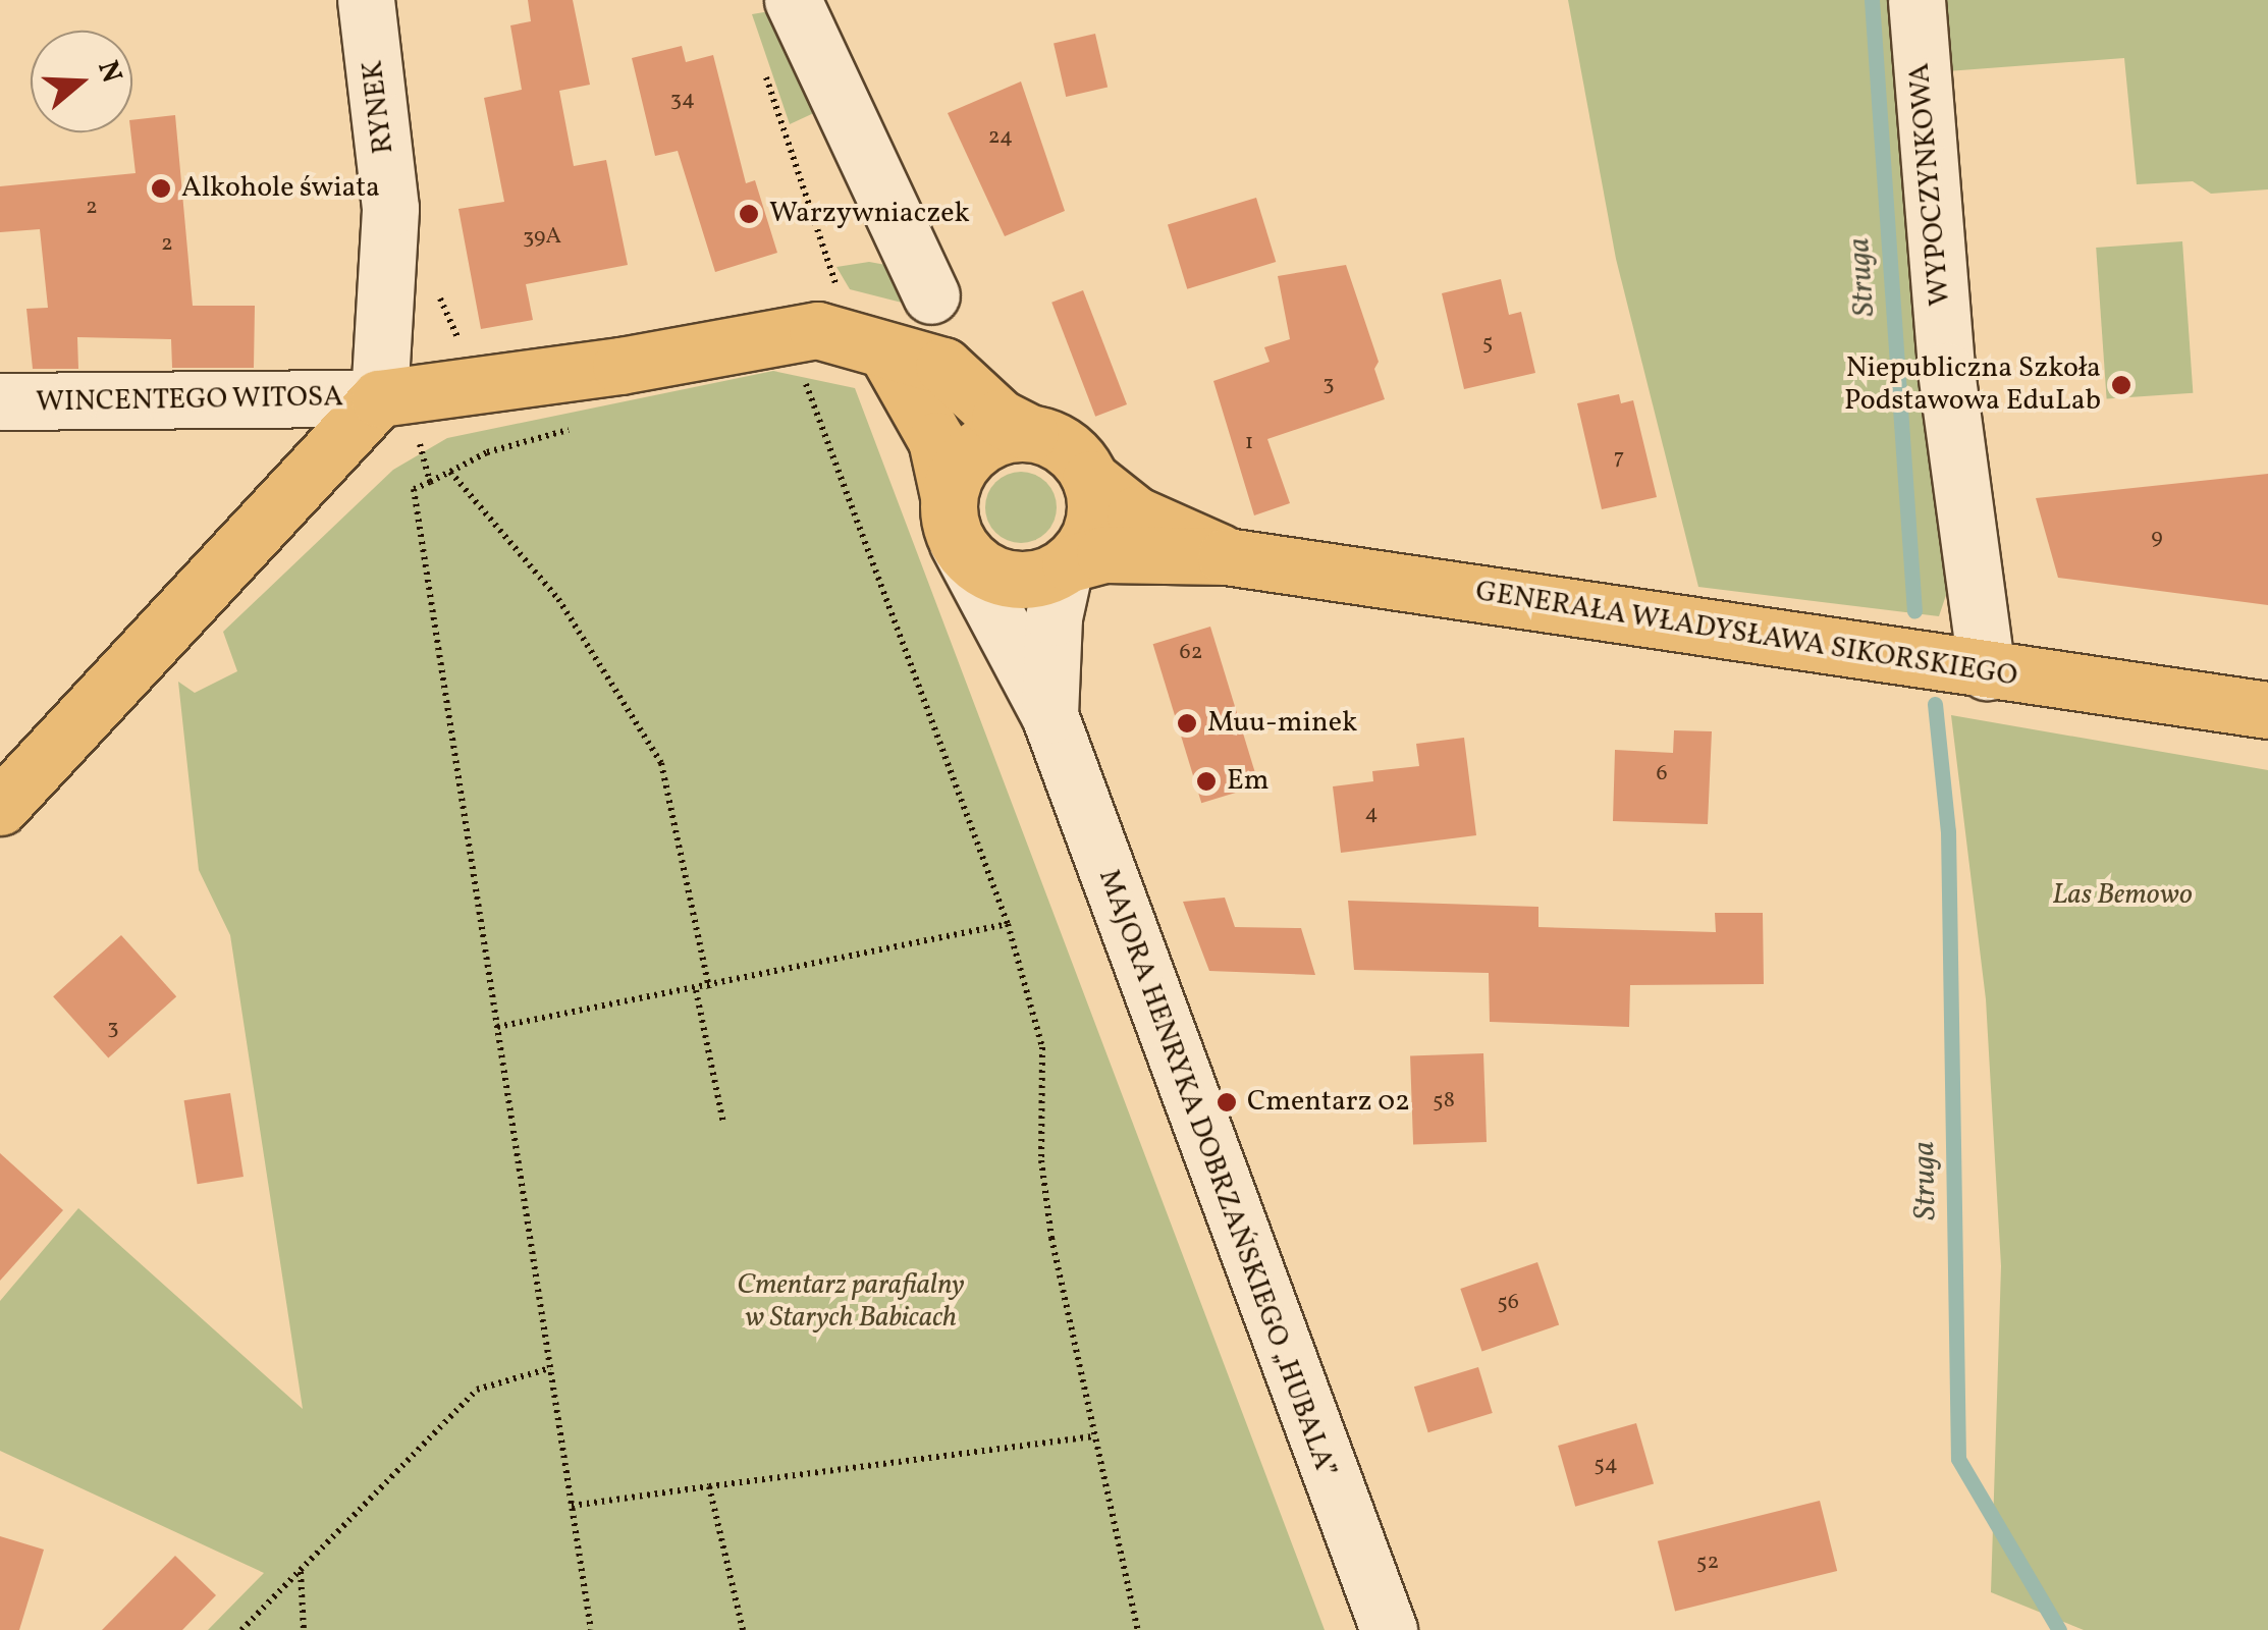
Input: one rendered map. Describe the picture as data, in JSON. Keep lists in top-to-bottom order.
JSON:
{
  "streets": {
    "main road": ["GENERAŁA WŁADYSŁAWA SIKORSKIEGO"],
    "street": [
      "RYNEK",
      "WYPOCZYNKOWA",
      "WINCENTEGO WITOSA",
      "MAJORA HENRYKA DOBRZAŃSKIEGO „HUBALA”"
    ]
  },
  "crossings": [
    ["RYNEK", "WINCENTEGO WITOSA"],
    ["WYPOCZYNKOWA", "GENERAŁA WŁADYSŁAWA SIKORSKIEGO"],
    ["GENERAŁA WŁADYSŁAWA SIKORSKIEGO", "MAJORA HENRYKA DOBRZAŃSKIEGO „HUBALA”"]
  ],
  "water": ["Struga"],
  "parks": ["Las Bemowo", "Cmentarz parafialny w Starych Babicach"],
  "places": [
    "Alkohole świata",
    "Warzywniaczek",
    "Niepubliczna Szkoła Podstawowa EduLab",
    "Muu-minek",
    "Em",
    "Cmentarz 02"
  ],
  "house_numbers": [
    "34",
    "24",
    "2",
    "39A",
    "2",
    "5",
    "3",
    "1",
    "7",
    "9",
    "62",
    "6",
    "4",
    "3",
    "58",
    "56",
    "54",
    "52"
  ],
  "north": "right"
}
